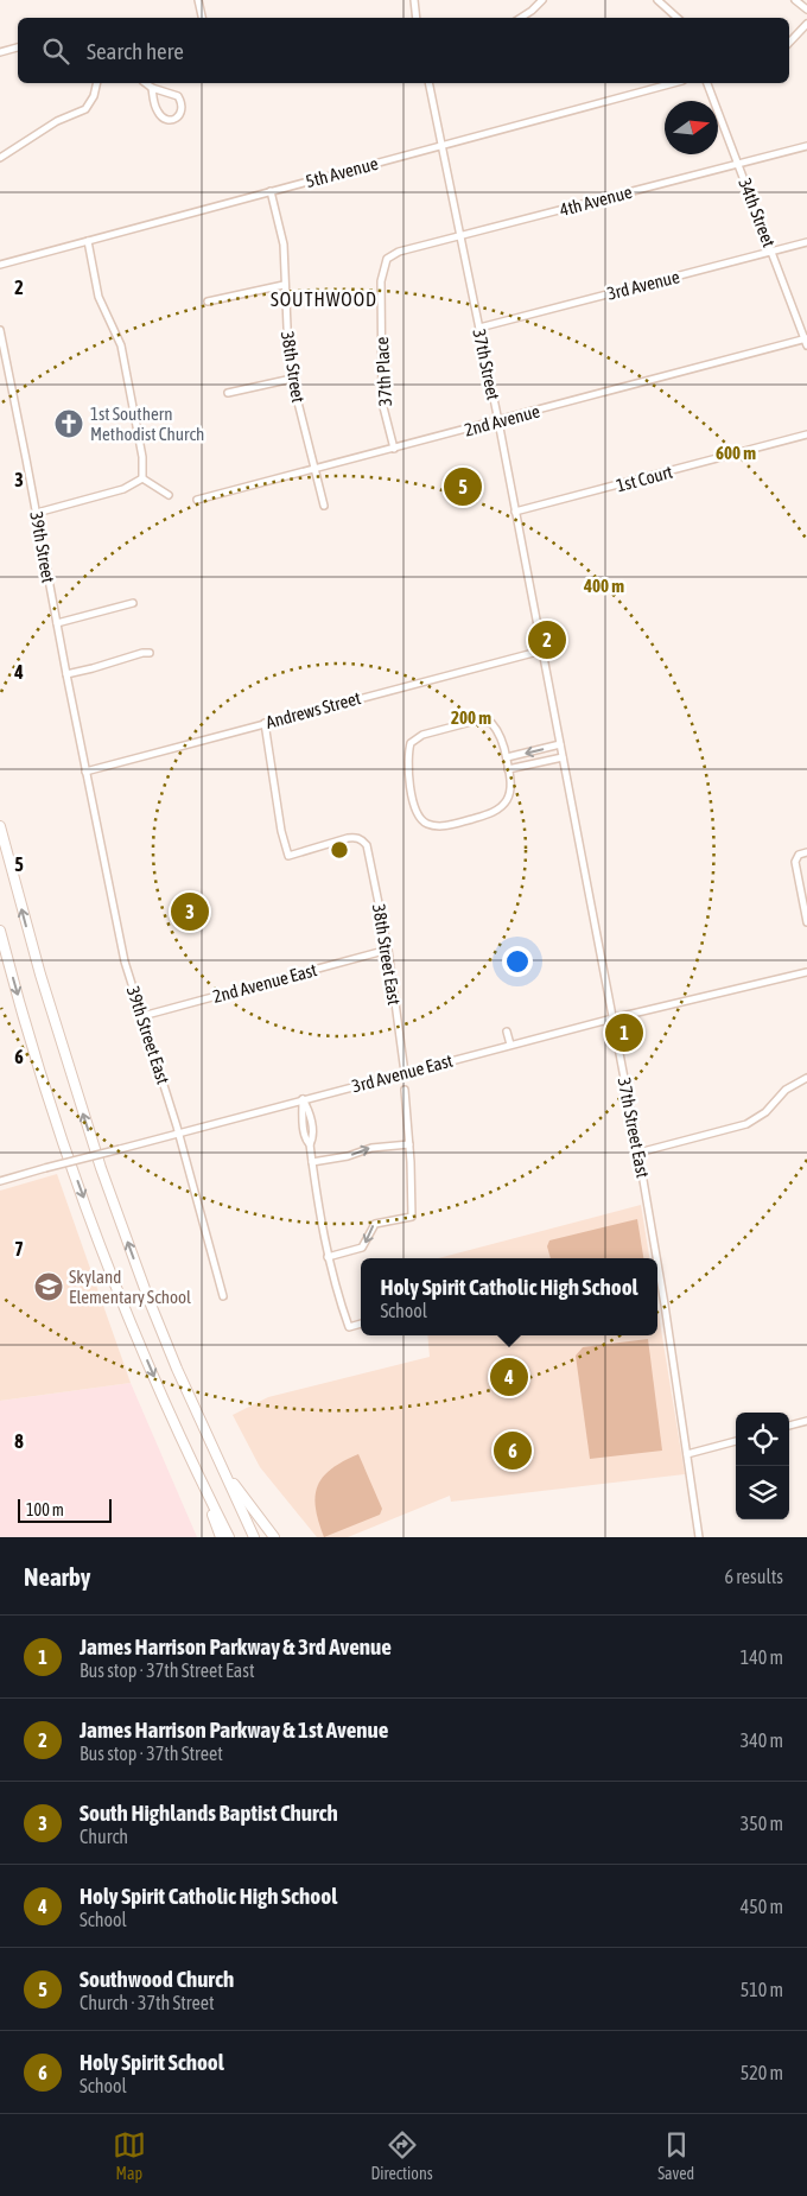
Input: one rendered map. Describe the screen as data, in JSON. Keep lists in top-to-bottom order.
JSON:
{
  "streets": {
    "street": [
      "5th Avenue",
      "4th Avenue",
      "34th Street",
      "3rd Avenue",
      "37th Street",
      "38th Street",
      "37th Place",
      "2nd Avenue",
      "1st Court",
      "39th Street",
      "Andrews Street",
      "38th Street East",
      "2nd Avenue East",
      "39th Street East",
      "3rd Avenue East",
      "37th Street East"
    ]
  },
  "crossings": [
    ["5th Avenue", "37th Street"],
    ["5th Avenue", "38th Street"],
    ["4th Avenue", "34th Street"],
    ["4th Avenue", "37th Street"],
    ["4th Avenue", "37th Place"],
    ["34th Street", "3rd Avenue"],
    ["34th Street", "2nd Avenue"],
    ["3rd Avenue", "37th Street"],
    ["37th Street", "2nd Avenue"],
    ["37th Street", "1st Court"],
    ["37th Street", "Andrews Street"],
    ["37th Street", "37th Street East"],
    ["38th Street", "2nd Avenue"],
    ["37th Place", "2nd Avenue"],
    ["39th Street", "Andrews Street"],
    ["39th Street", "39th Street East"],
    ["Andrews Street", "38th Street East"],
    ["Andrews Street", "39th Street East"],
    ["Andrews Street", "37th Street East"],
    ["38th Street East", "2nd Avenue East"],
    ["38th Street East", "3rd Avenue East"],
    ["2nd Avenue East", "39th Street East"],
    ["39th Street East", "3rd Avenue East"],
    ["3rd Avenue East", "37th Street East"]
  ],
  "districts": ["SOUTHWOOD"],
  "places": {
    "church": ["1st Southern Methodist Church"],
    "school or university": ["Skyland Elementary School"]
  },
  "scale_bar": "100 m",
  "north": "right",
  "page": {
    "search": "Search here",
    "pins": [
      "5",
      "2",
      "3",
      "1",
      "4",
      "6"
    ],
    "popup": ["Holy Spirit Catholic High School", "School"],
    "scale": "100 m",
    "heading": ["Nearby", "6 results"],
    "list": [
      {
        "mark": "1",
        "name": "James Harrison Parkway & 3rd Avenue",
        "note": "Bus stop · 37th Street East",
        "value": "140 m"
      },
      {
        "mark": "2",
        "name": "James Harrison Parkway & 1st Avenue",
        "note": "Bus stop · 37th Street",
        "value": "340 m"
      },
      {
        "mark": "3",
        "name": "South Highlands Baptist Church",
        "note": "Church",
        "value": "350 m"
      },
      {
        "mark": "4",
        "name": "Holy Spirit Catholic High School",
        "note": "School",
        "value": "450 m"
      },
      {
        "mark": "5",
        "name": "Southwood Church",
        "note": "Church · 37th Street",
        "value": "510 m"
      },
      {
        "mark": "6",
        "name": "Holy Spirit School",
        "note": "School",
        "value": "520 m"
      }
    ],
    "nav": ["Map", "Directions", "Saved"]
  },
  "grid": {
    "rows": [
      "2",
      "3",
      "4",
      "5",
      "6",
      "7",
      "8"
    ]
  },
  "rings": ["600 m", "400 m", "200 m"]
}
